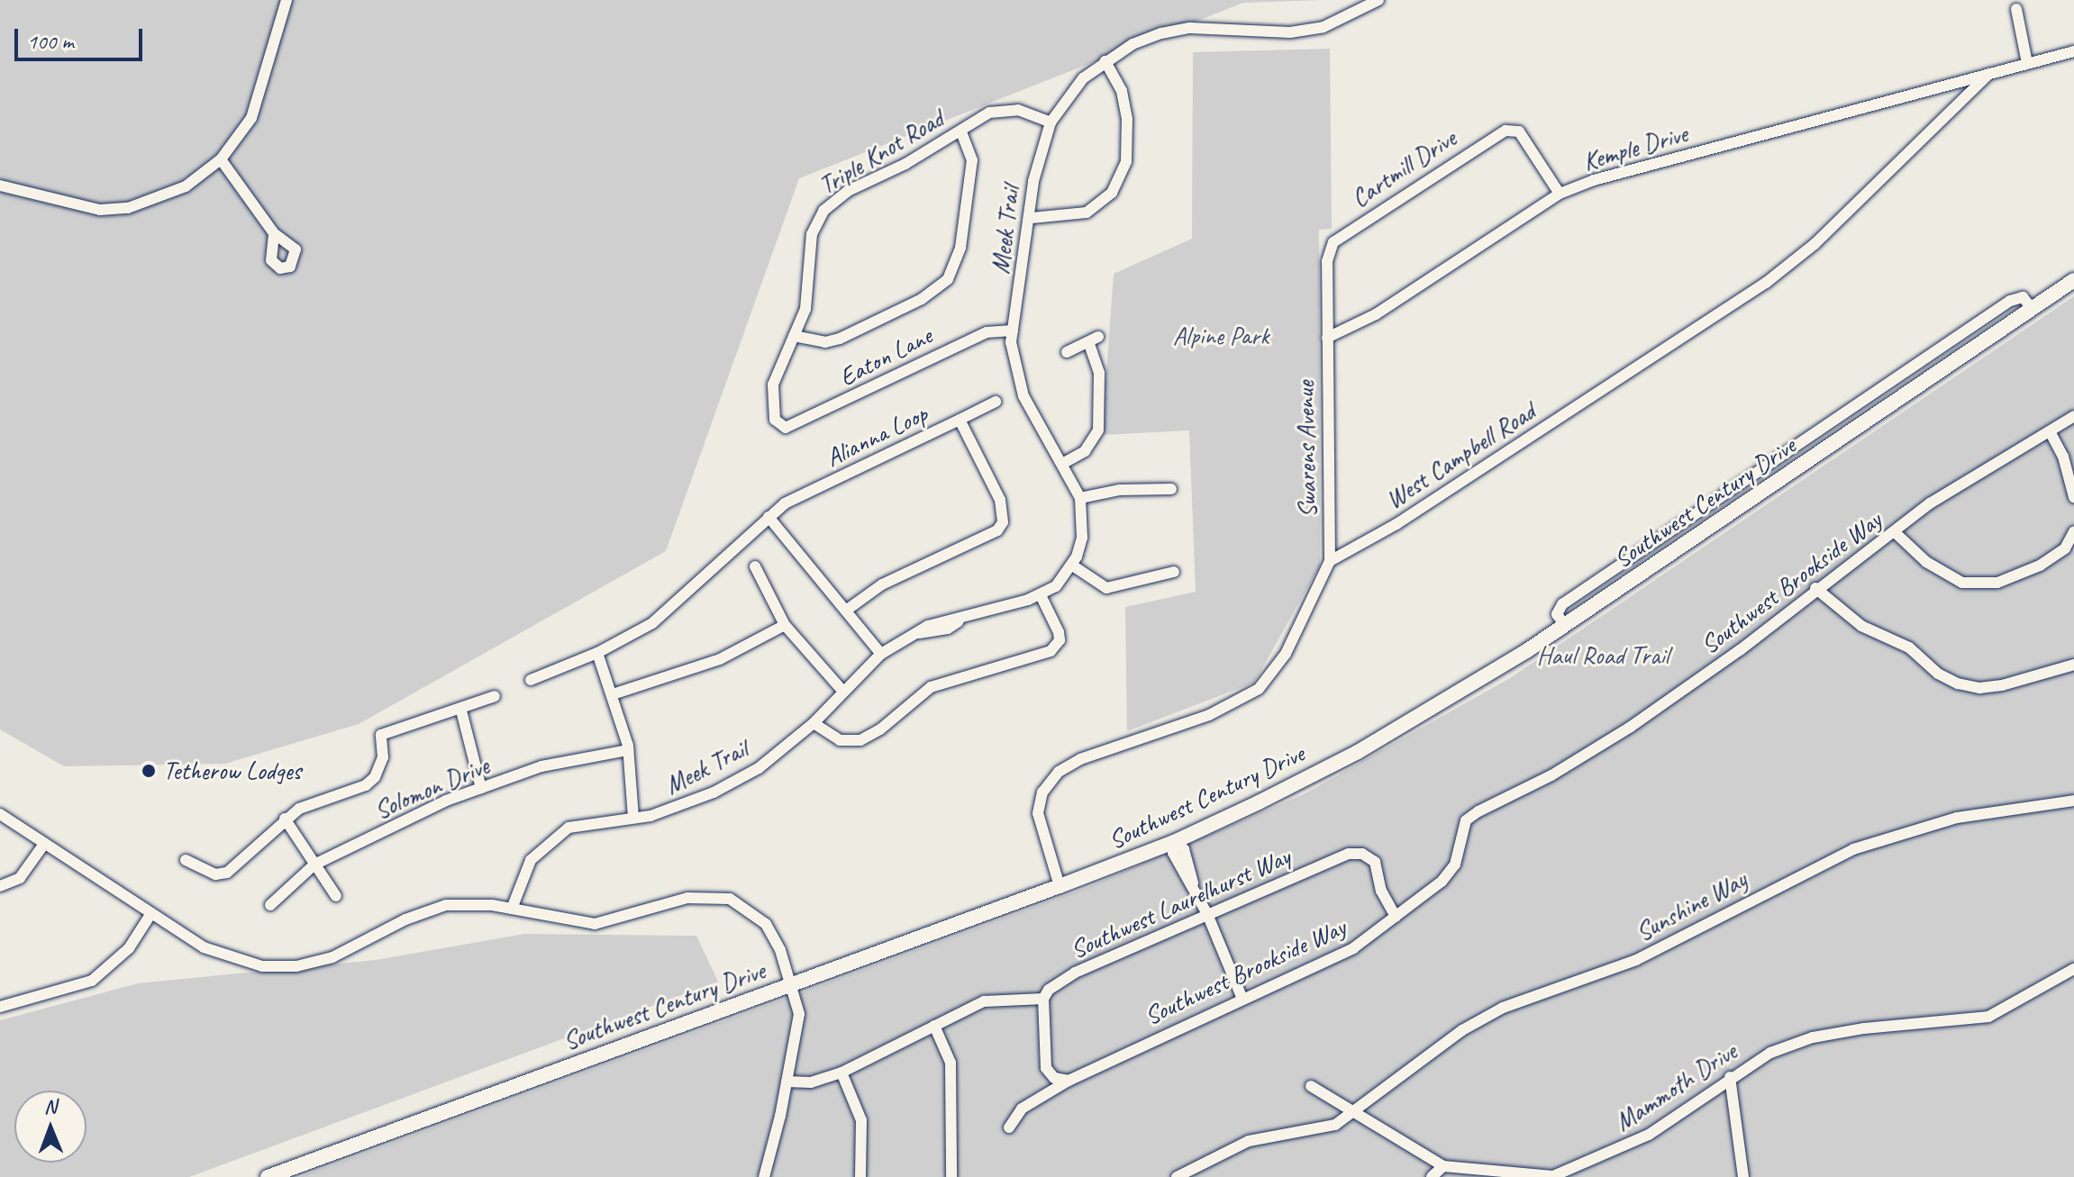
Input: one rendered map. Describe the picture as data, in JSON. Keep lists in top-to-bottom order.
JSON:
{
  "streets": {
    "main road": ["Southwest Century Drive"],
    "street": [
      "Kemple Drive",
      "Triple Knot Road",
      "Cartmill Drive",
      "Meek Trail",
      "Eaton Lane",
      "Alianna Loop",
      "Swarens Avenue",
      "West Campbell Road",
      "Southwest Brookside Way",
      "Solomon Drive",
      "Southwest Laurelhurst Way",
      "Sunshine Way",
      "Mammoth Drive"
    ]
  },
  "crossings": [
    ["Kemple Drive", "Cartmill Drive"],
    ["Kemple Drive", "Swarens Avenue"],
    ["Kemple Drive", "West Campbell Road"],
    ["Triple Knot Road", "Meek Trail"],
    ["Triple Knot Road", "Eaton Lane"],
    ["Cartmill Drive", "Swarens Avenue"],
    ["Meek Trail", "Eaton Lane"],
    ["Swarens Avenue", "West Campbell Road"],
    ["Southwest Brookside Way", "Southwest Laurelhurst Way"],
    ["Sunshine Way", "Mammoth Drive"]
  ],
  "parks": ["Alpine Park", "Haul Road Trail"],
  "places": ["Tetherow Lodges"],
  "scale_bar": "100 m",
  "north": "top"
}
